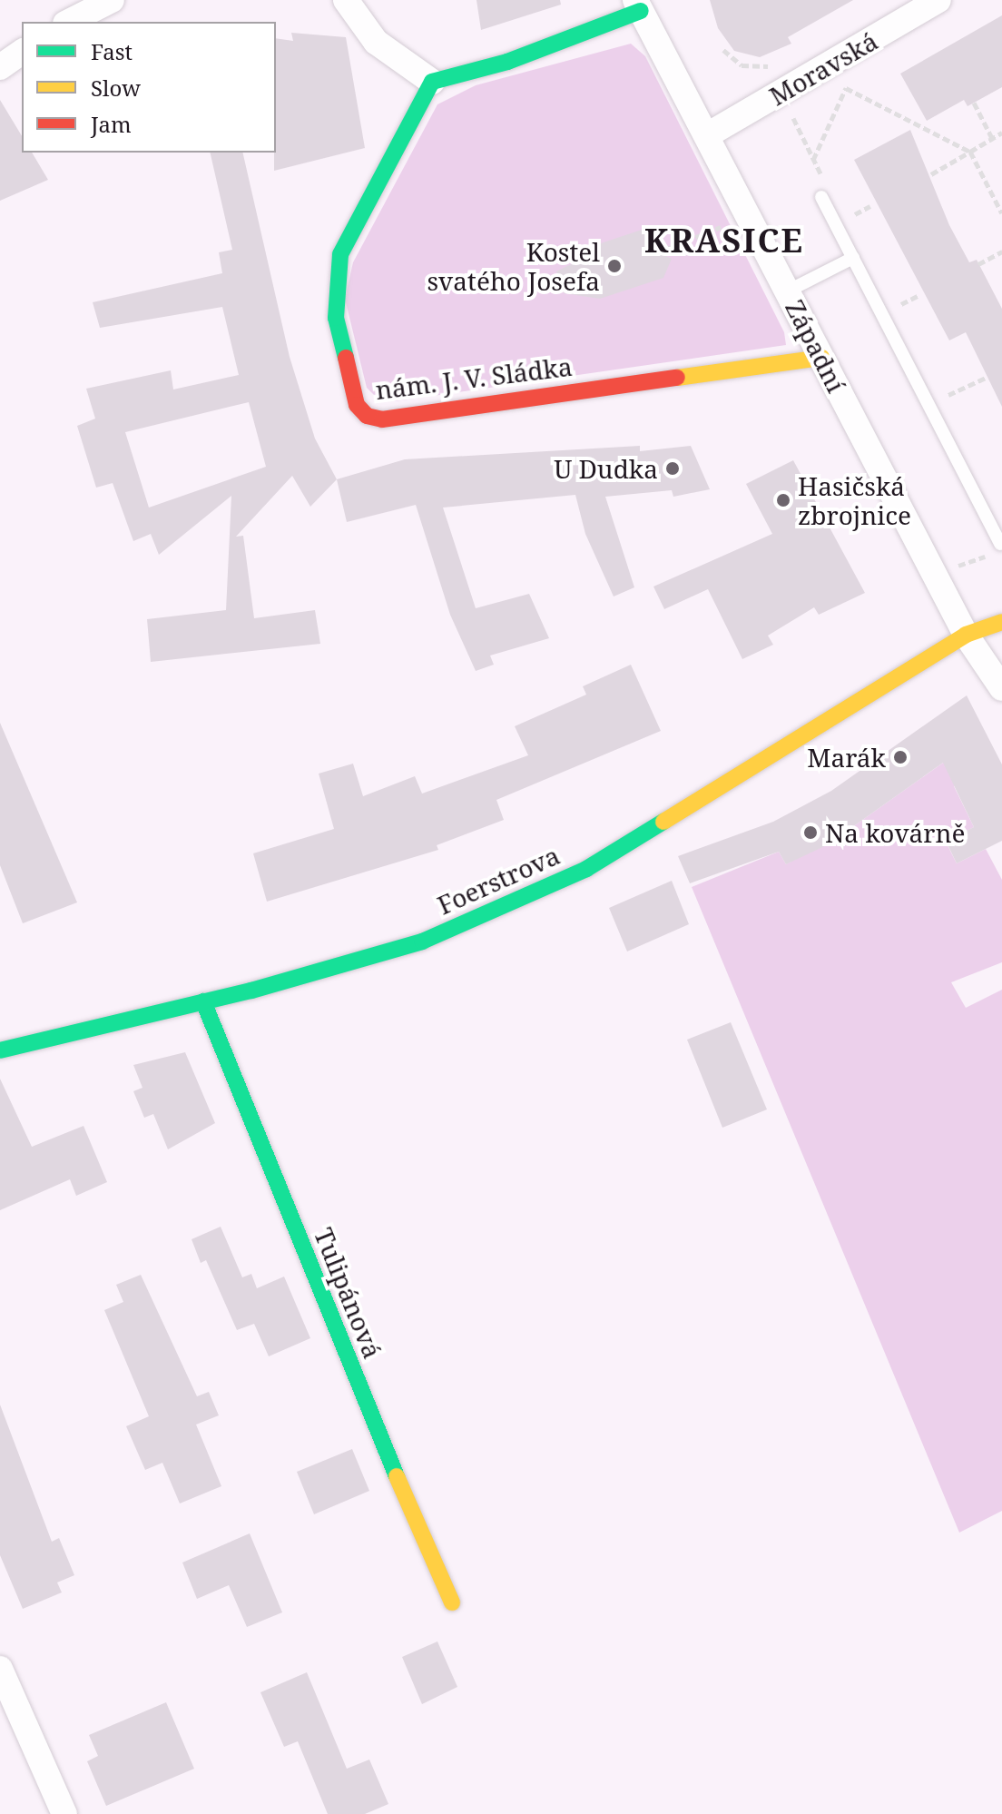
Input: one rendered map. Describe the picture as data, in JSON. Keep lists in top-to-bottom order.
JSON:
{
  "streets": {
    "street": [
      "Moravská",
      "Západní",
      "nám. J. V. Sládka",
      "Foerstrova",
      "Tulipánová"
    ]
  },
  "crossings": [
    ["Moravská", "Západní"],
    ["Západní", "nám. J. V. Sládka"],
    ["Západní", "Foerstrova"],
    ["Foerstrova", "Tulipánová"]
  ],
  "districts": ["KRASICE"],
  "places": [
    "Kostel svatého Josefa",
    "U Dudka",
    "Hasičská zbrojnice",
    "Marák",
    "Na kovárně"
  ],
  "legend": ["Fast", "Slow", "Jam"]
}
